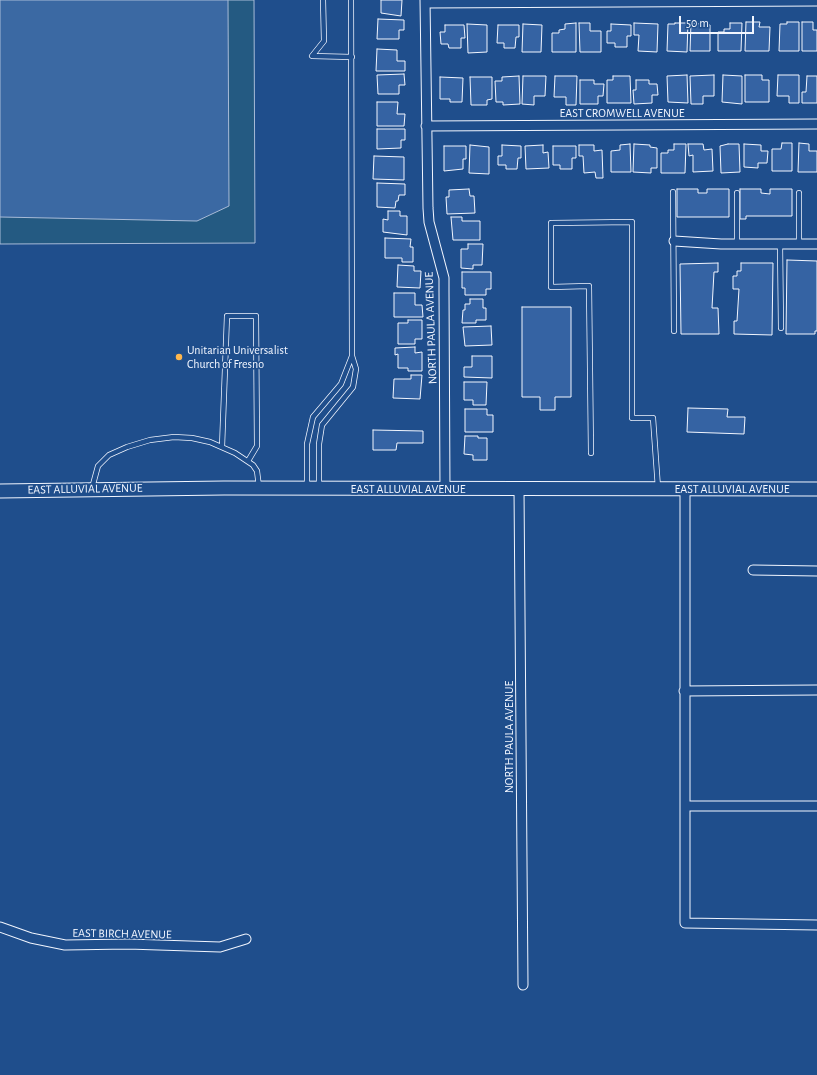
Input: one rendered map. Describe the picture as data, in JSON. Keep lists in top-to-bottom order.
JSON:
{
  "streets": {
    "street": [
      "EAST CROMWELL AVENUE",
      "NORTH PAULA AVENUE",
      "EAST ALLUVIAL AVENUE",
      "EAST BIRCH AVENUE"
    ]
  },
  "crossings": [
    ["EAST CROMWELL AVENUE", "NORTH PAULA AVENUE"],
    ["NORTH PAULA AVENUE", "EAST ALLUVIAL AVENUE"]
  ],
  "places": ["Unitarian Universalist Church of Fresno"],
  "scale_bar": "50 m"
}
